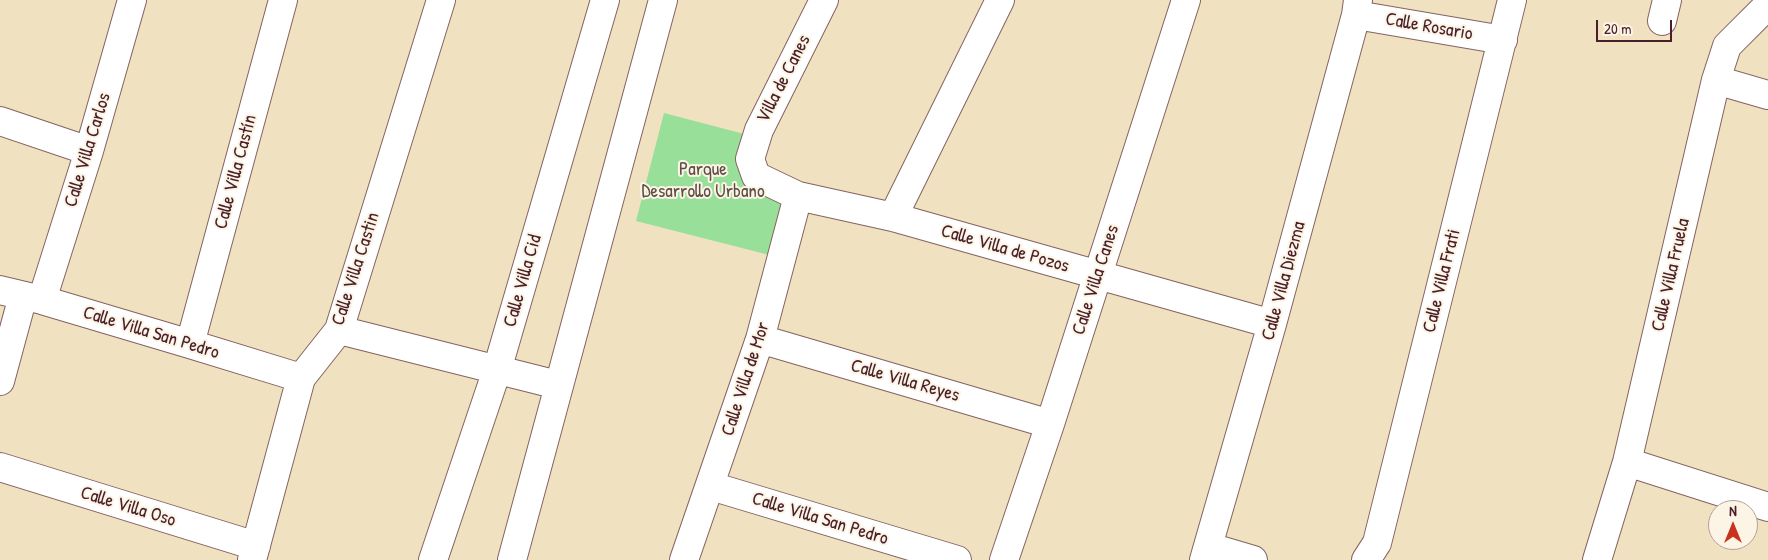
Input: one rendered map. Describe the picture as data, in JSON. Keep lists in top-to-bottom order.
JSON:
{
  "streets": {
    "street": [
      "Calle Rosario",
      "Villa de Canes",
      "Calle Villa Carlos",
      "Calle Villa Castín",
      "Calle Villa de Pozos",
      "Calle Villa Castin",
      "Calle Villa Fruela",
      "Calle Villa Canes",
      "Calle Villa Cid",
      "Calle Villa Diezma",
      "Calle Villa Frati",
      "Calle Villa San Pedro",
      "Calle Villa de Mor",
      "Calle Villa Reyes",
      "Calle Villa Oso"
    ]
  },
  "crossings": [
    ["Calle Rosario", "Calle Villa Diezma"],
    ["Calle Rosario", "Calle Villa Frati"],
    ["Villa de Canes", "Calle Villa de Pozos"],
    ["Calle Villa Carlos", "Calle Villa San Pedro"],
    ["Calle Villa Castín", "Calle Villa San Pedro"],
    ["Calle Villa de Pozos", "Calle Villa Canes"],
    ["Calle Villa de Pozos", "Calle Villa Diezma"],
    ["Calle Villa de Pozos", "Calle Villa de Mor"],
    ["Calle Villa Castin", "Calle Villa San Pedro"],
    ["Calle Villa Castin", "Calle Villa Oso"],
    ["Calle Villa Canes", "Calle Villa Reyes"],
    ["Calle Villa San Pedro", "Calle Villa de Mor"],
    ["Calle Villa de Mor", "Calle Villa Reyes"]
  ],
  "parks": ["Parque Desarrollo Urbano"],
  "scale_bar": "20 m",
  "north": "top"
}
